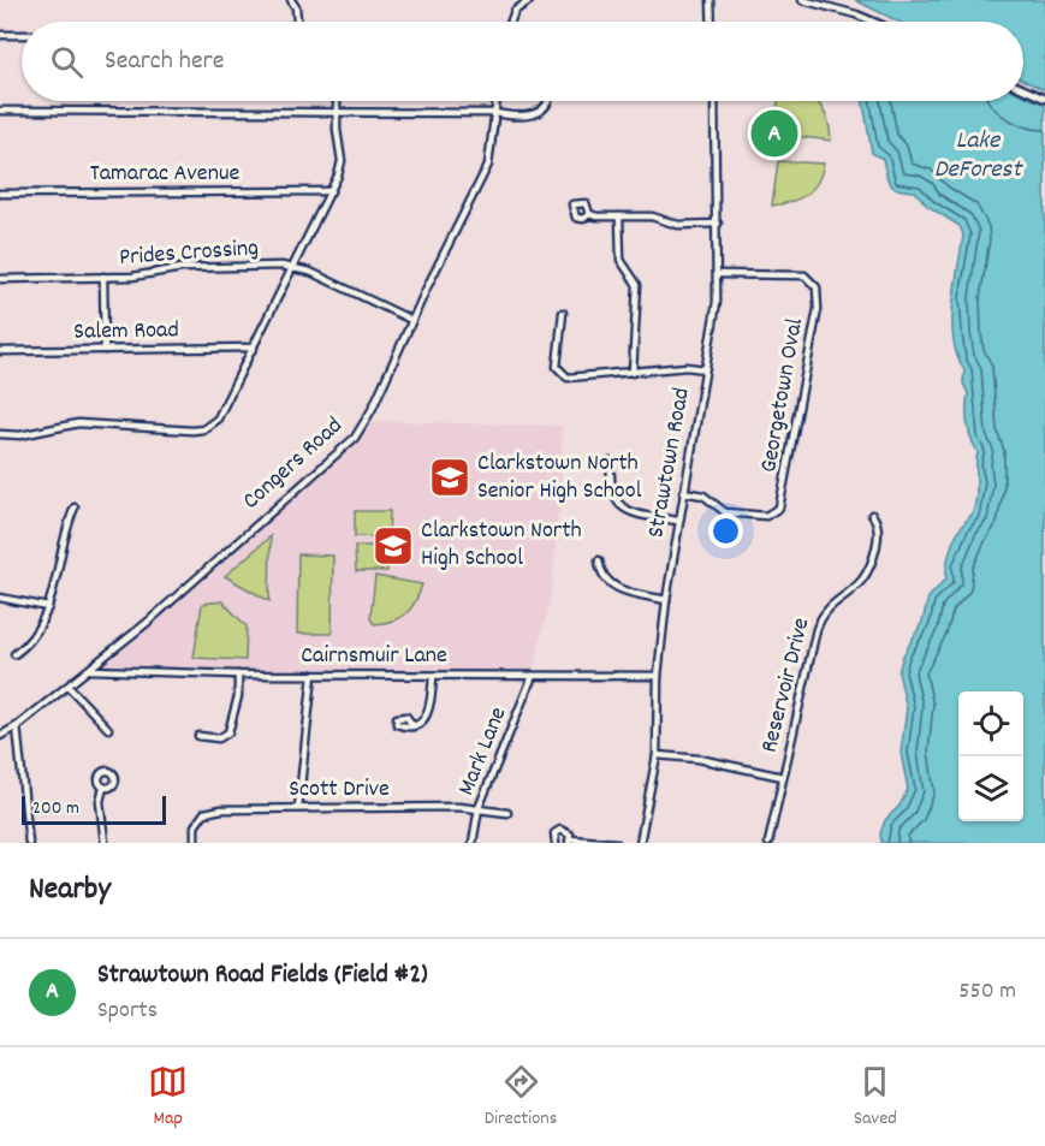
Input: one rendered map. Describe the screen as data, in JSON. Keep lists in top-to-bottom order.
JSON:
{
  "streets": {
    "street": [
      "Tamarac Avenue",
      "Prides Crossing",
      "Salem Road",
      "Georgetown Oval",
      "Strawtown Road",
      "Congers Road",
      "Cairnsmuir Lane",
      "Reservoir Drive",
      "Mark Lane",
      "Scott Drive"
    ]
  },
  "crossings": [
    ["Prides Crossing", "Congers Road"],
    ["Georgetown Oval", "Strawtown Road"],
    ["Strawtown Road", "Cairnsmuir Lane"],
    ["Congers Road", "Cairnsmuir Lane"],
    ["Cairnsmuir Lane", "Mark Lane"],
    ["Mark Lane", "Scott Drive"]
  ],
  "water": ["Lake DeForest"],
  "places": {
    "school or university": ["Clarkstown North Senior High School", "Clarkstown North High School"]
  },
  "scale_bar": "200 m",
  "page": {
    "search": "Search here",
    "pins": "A",
    "scale": "200 m",
    "heading": "Nearby",
    "list": [
      {
        "mark": "A",
        "name": "Strawtown Road Fields (Field #2)",
        "note": "Sports",
        "value": "550 m"
      }
    ],
    "nav": ["Map", "Directions", "Saved"]
  }
}
